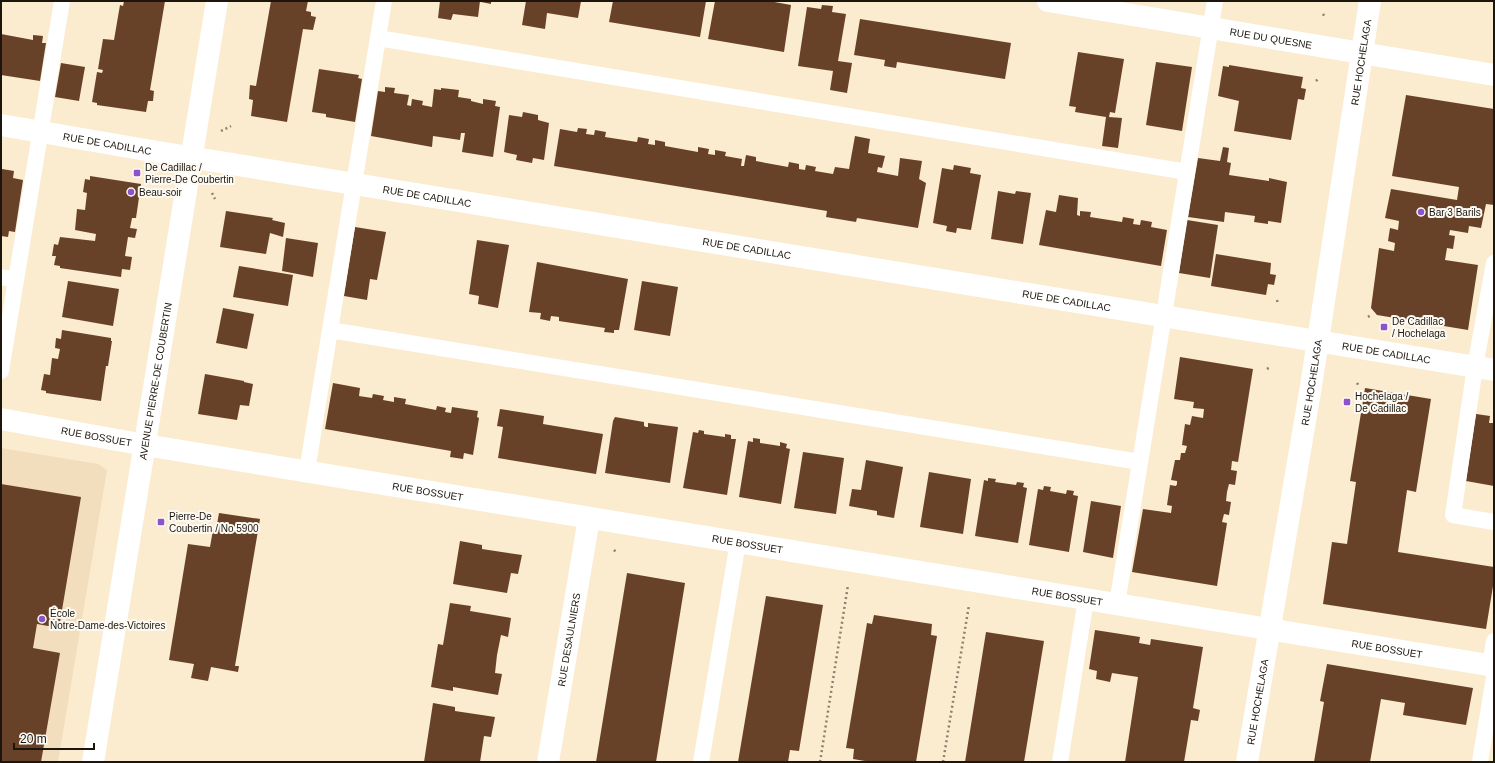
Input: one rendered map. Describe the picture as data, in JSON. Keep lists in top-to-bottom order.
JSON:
{
  "streets": {
    "street": [
      "RUE DU QUESNE",
      "RUE HOCHELAGA",
      "RUE DE CADILLAC",
      "AVENUE PIERRE-DE COUBERTIN",
      "RUE BOSSUET",
      "RUE DESAULNIERS"
    ]
  },
  "crossings": [
    ["RUE DU QUESNE", "RUE HOCHELAGA"],
    ["RUE HOCHELAGA", "RUE DE CADILLAC"],
    ["RUE HOCHELAGA", "RUE BOSSUET"],
    ["RUE DE CADILLAC", "AVENUE PIERRE-DE COUBERTIN"],
    ["AVENUE PIERRE-DE COUBERTIN", "RUE BOSSUET"],
    ["RUE BOSSUET", "RUE DESAULNIERS"]
  ],
  "places": {
    "transit": [
      "De Cadillac / Pierre-De Coubertin",
      "De Cadillac / Hochelaga",
      "Hochelaga / De Cadillac",
      "Pierre-De Coubertin / No 5900"
    ],
    "other": ["Beau-soir", "Bar 3 Barils", "École Notre-Dame-des-Victoires"]
  },
  "scale_bar": "20 m"
}
